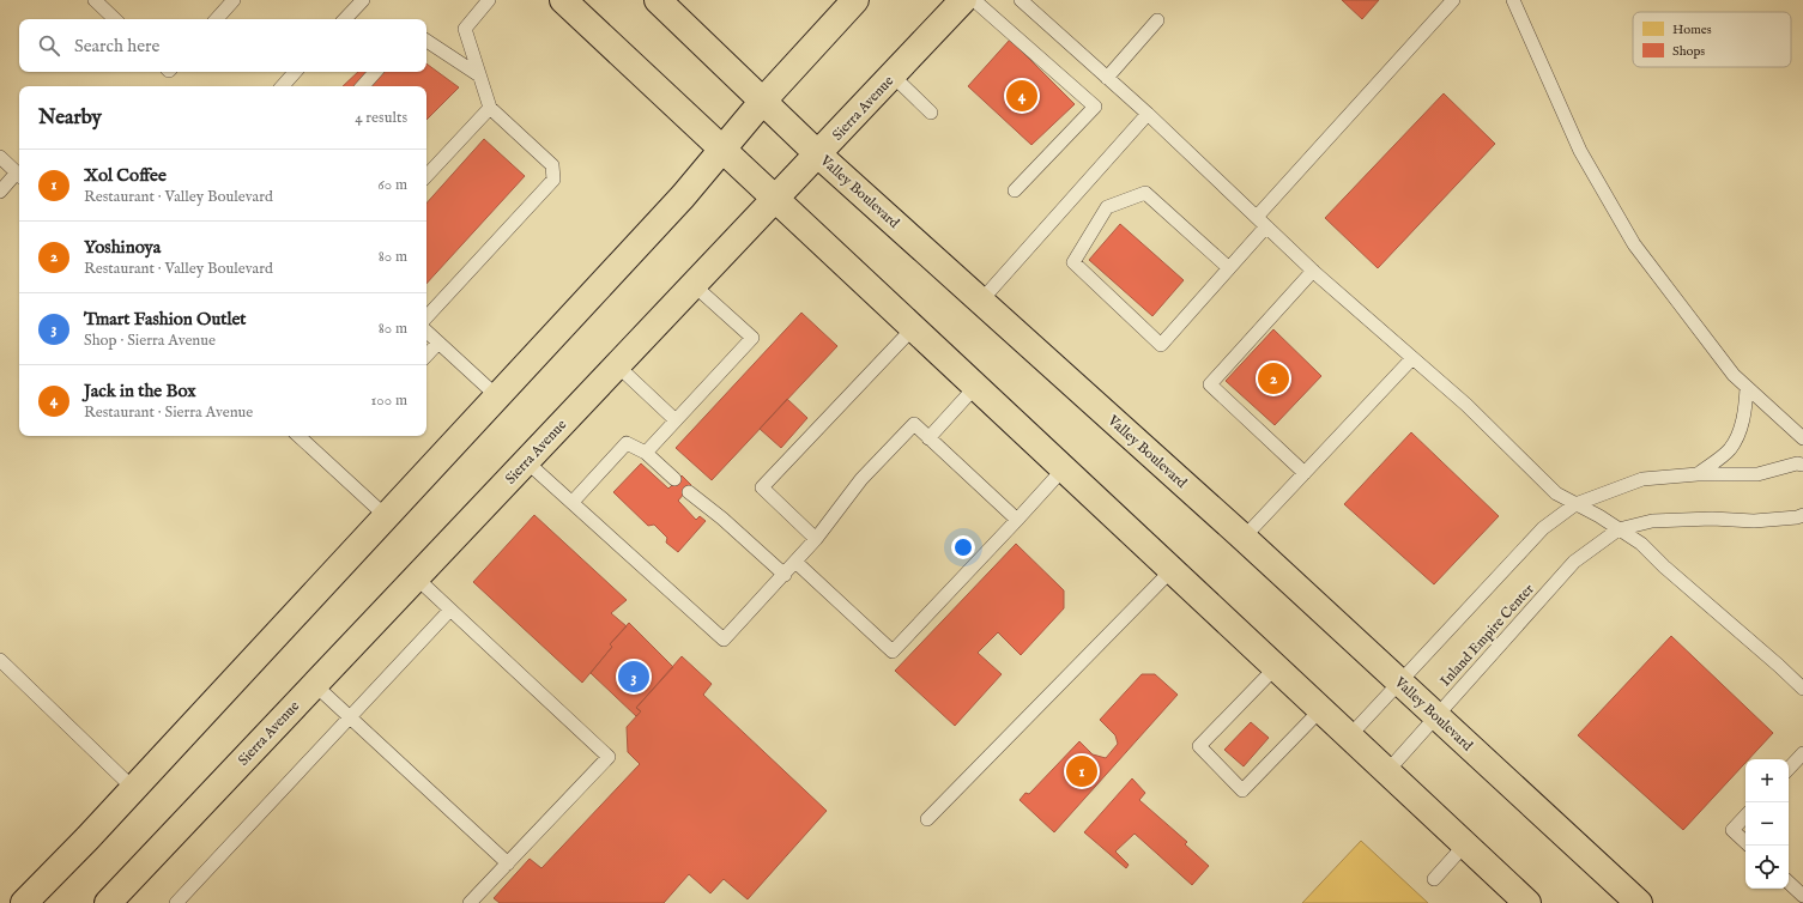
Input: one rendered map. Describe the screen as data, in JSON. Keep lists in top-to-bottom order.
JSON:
{
  "streets": {
    "main road": ["Sierra Avenue", "Valley Boulevard"],
    "lane": ["Inland Empire Center"]
  },
  "crossings": [
    ["Sierra Avenue", "Valley Boulevard"],
    ["Valley Boulevard", "Inland Empire Center"]
  ],
  "legend": ["Homes", "Shops"],
  "page": {
    "search": "Search here",
    "pins": [
      "4",
      "2",
      "3",
      "1"
    ],
    "heading": ["Nearby", "4 results"],
    "list": [
      {
        "mark": "1",
        "name": "Xol Coffee",
        "note": "Restaurant · Valley Boulevard",
        "value": "60 m"
      },
      {
        "mark": "2",
        "name": "Yoshinoya",
        "note": "Restaurant · Valley Boulevard",
        "value": "80 m"
      },
      {
        "mark": "3",
        "name": "Tmart Fashion Outlet",
        "note": "Shop · Sierra Avenue",
        "value": "80 m"
      },
      {
        "mark": "4",
        "name": "Jack in the Box",
        "note": "Restaurant · Sierra Avenue",
        "value": "100 m"
      }
    ],
    "map_buttons": ["+", "−"]
  }
}
